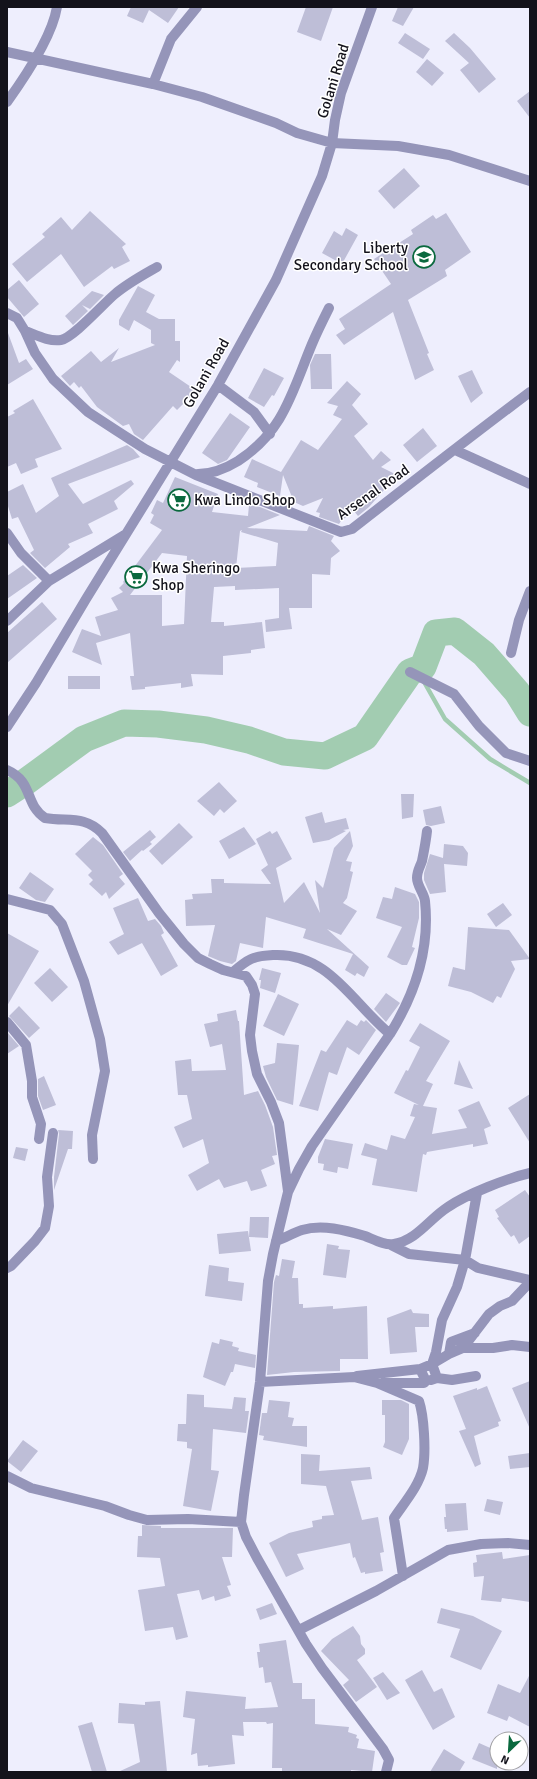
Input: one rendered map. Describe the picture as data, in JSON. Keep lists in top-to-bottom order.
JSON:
{
  "streets": {
    "street": ["Golani Road", "Arsenal Road"]
  },
  "crossings": [
    ["Golani Road", "Arsenal Road"]
  ],
  "places": {
    "school or university": ["Liberty Secondary School"],
    "supermarket": ["Kwa Lindo Shop", "Kwa Sheringo Shop"]
  },
  "north": "bottom left"
}
